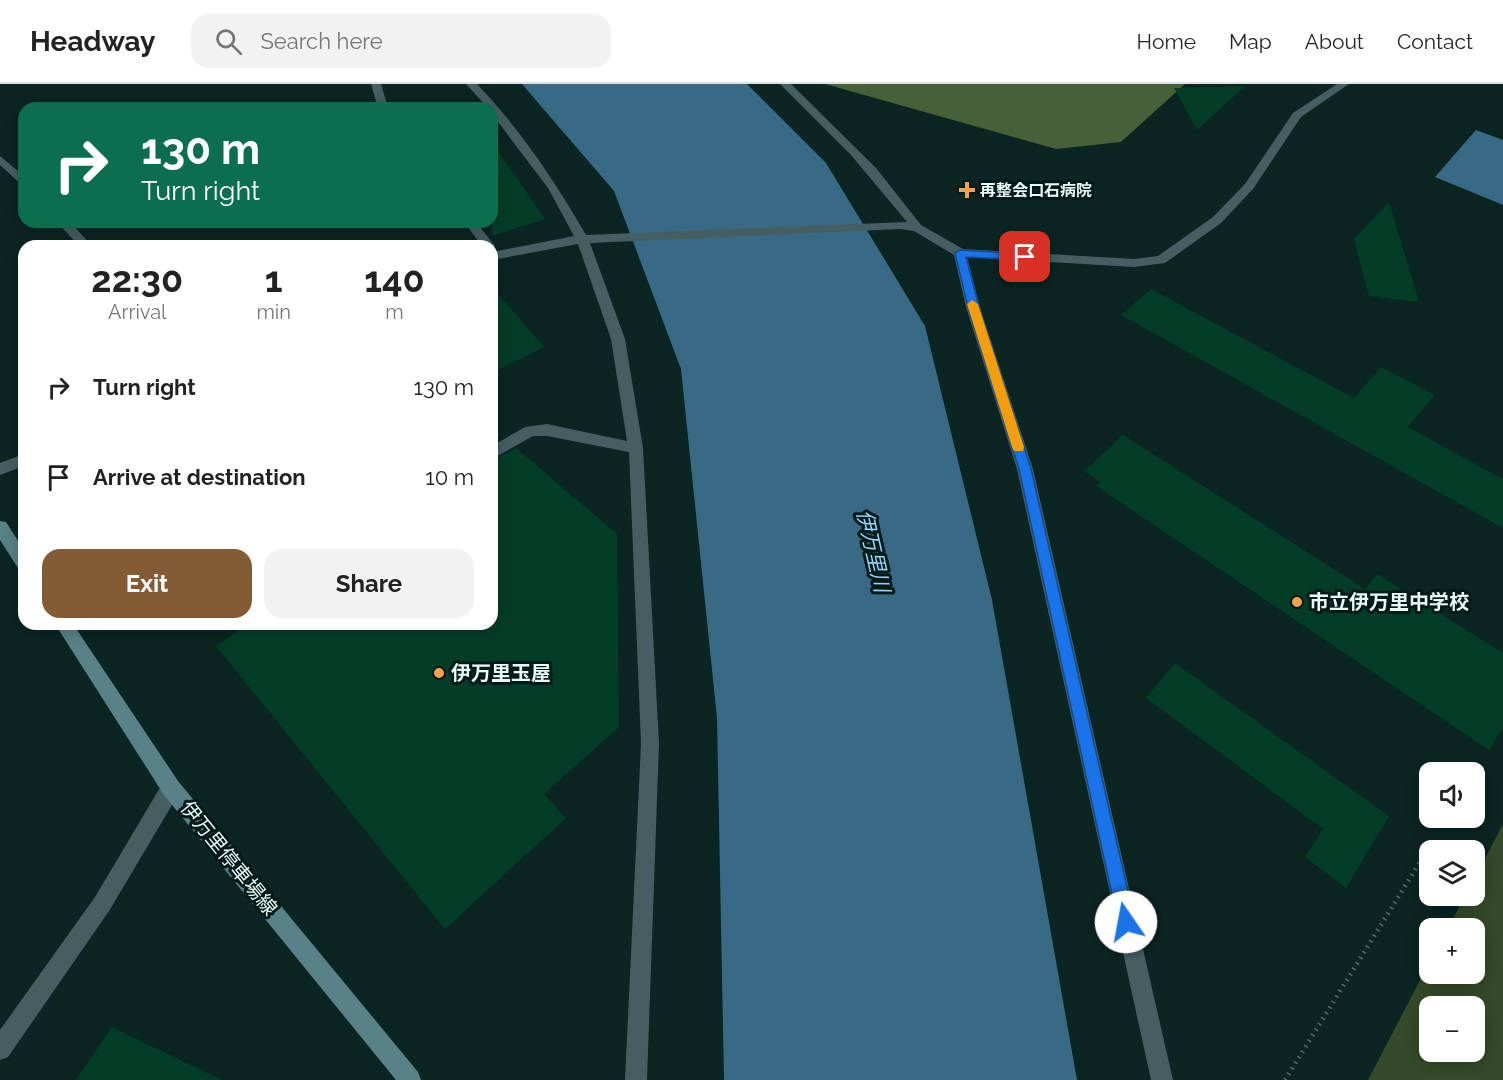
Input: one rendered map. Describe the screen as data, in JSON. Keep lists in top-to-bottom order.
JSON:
{
  "streets": {
    "main road": ["伊万里停車場線"]
  },
  "water": ["伊万里川"],
  "places": {
    "health": ["再整会口石病院"],
    "other": ["市立伊万里中学校", "伊万里玉屋"]
  },
  "page": {
    "header": "Headway",
    "search": "Search here",
    "nav": [
      "Home",
      "Map",
      "About",
      "Contact"
    ],
    "turn": ["130 m", "Turn right"],
    "eta": [
      "22:30",
      "Arrival",
      "1",
      "min",
      "140",
      "m"
    ],
    "list": [
      {
        "name": "Turn right",
        "value": "130 m"
      },
      {
        "name": "Arrive at destination",
        "value": "10 m"
      }
    ],
    "buttons": ["Exit", "Share"],
    "map_buttons": ["+", "−"]
  }
}
